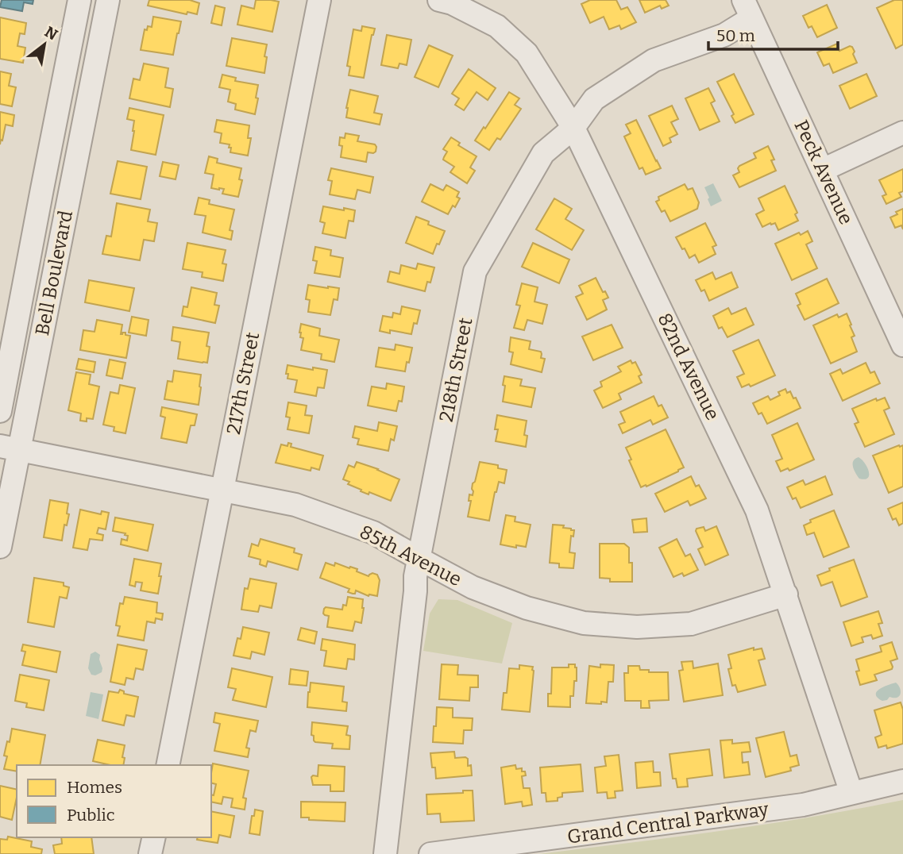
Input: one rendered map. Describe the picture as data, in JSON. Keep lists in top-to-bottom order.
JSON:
{
  "streets": {
    "street": [
      "Peck Avenue",
      "Bell Boulevard",
      "82nd Avenue",
      "218th Street",
      "217th Street",
      "85th Avenue",
      "Grand Central Parkway"
    ]
  },
  "crossings": [
    ["Peck Avenue", "218th Street"],
    ["Bell Boulevard", "85th Avenue"],
    ["82nd Avenue", "218th Street"],
    ["82nd Avenue", "85th Avenue"],
    ["82nd Avenue", "Grand Central Parkway"],
    ["218th Street", "85th Avenue"],
    ["217th Street", "85th Avenue"]
  ],
  "legend": ["Homes", "Public"],
  "scale_bar": "50 m",
  "north": "top right"
}
